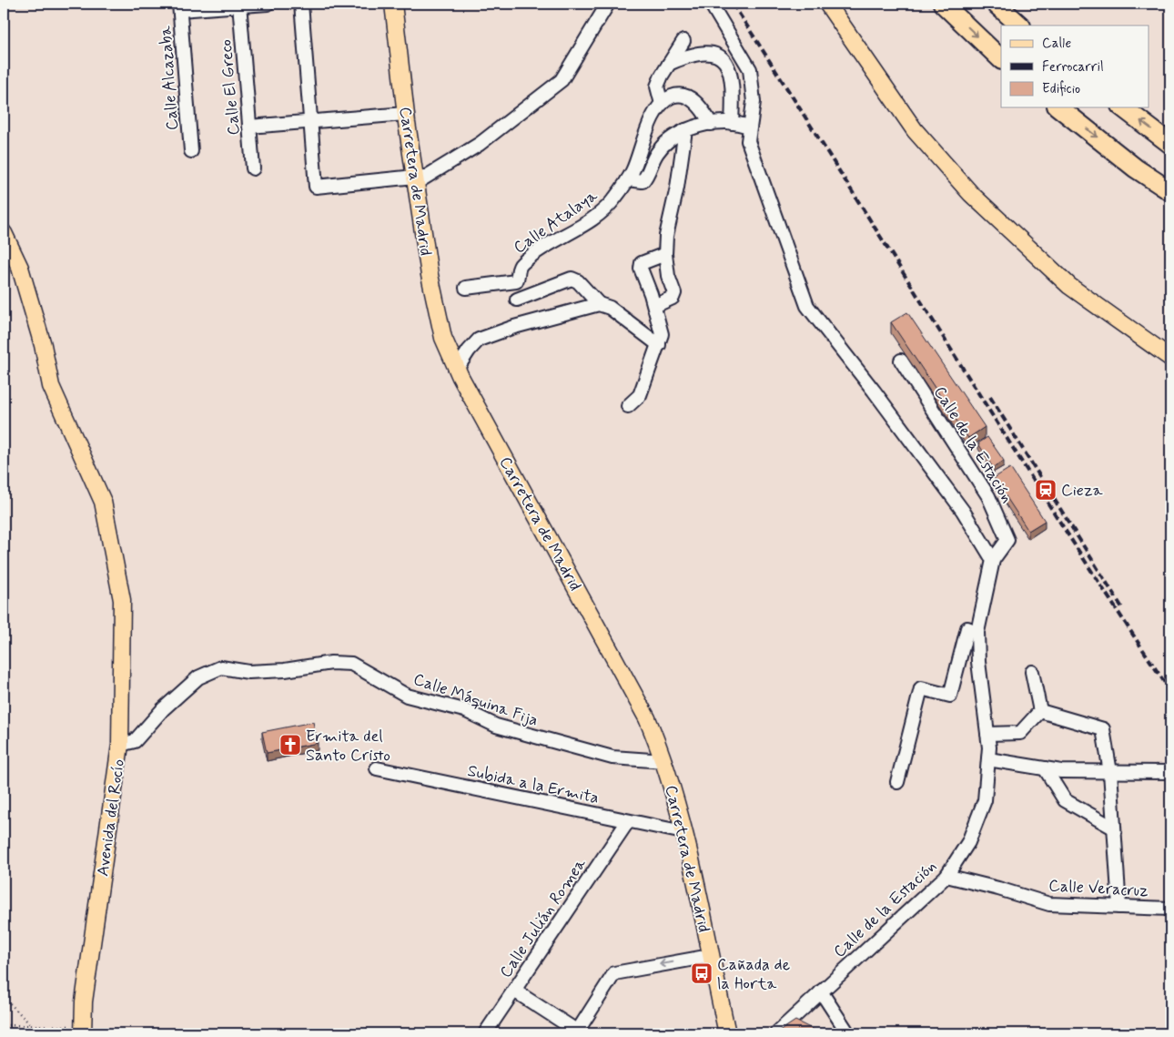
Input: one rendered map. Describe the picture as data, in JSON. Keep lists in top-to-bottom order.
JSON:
{
  "streets": {
    "main road": ["Carretera de Madrid", "Avenida del Rocío"],
    "street": [
      "Calle Alcazaba",
      "Calle El Greco",
      "Calle Atalaya",
      "Calle de la Estación",
      "Calle Máquina Fija",
      "Subida a la Ermita",
      "Calle Veracruz",
      "Calle Julián Romea"
    ]
  },
  "crossings": [
    ["Carretera de Madrid", "Calle Máquina Fija"],
    ["Carretera de Madrid", "Subida a la Ermita"],
    ["Calle de la Estación", "Calle Veracruz"],
    ["Calle Máquina Fija", "Avenida del Rocío"],
    ["Subida a la Ermita", "Calle Julián Romea"]
  ],
  "places": {
    "station": ["Cieza"],
    "church": ["Ermita del Santo Cristo"],
    "bus stop": ["Cañada de la Horta"]
  },
  "legend": ["Calle", "Ferrocarril", "Edificio"]
}
